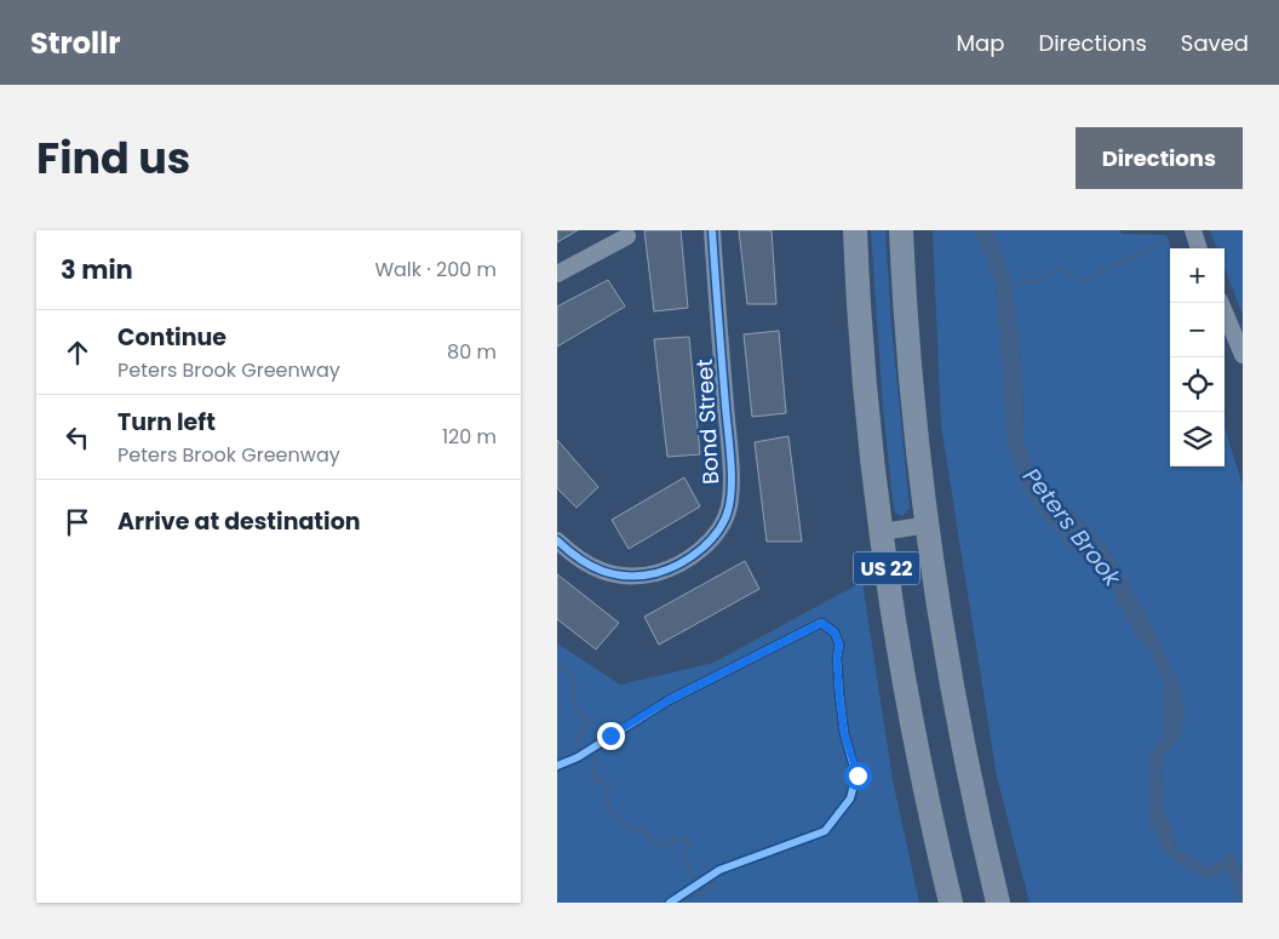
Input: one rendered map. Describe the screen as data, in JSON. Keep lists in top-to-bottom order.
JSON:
{
  "streets": {
    "highway": ["US 22"],
    "street": ["Bond Street"]
  },
  "water": ["Peters Brook"],
  "page": {
    "header": "Strollr",
    "nav": ["Map", "Directions", "Saved"],
    "title": "Find us",
    "buttons": "Directions",
    "heading": ["3 min", "Walk · 200 m"],
    "map_buttons": ["+", "−"],
    "list": [
      ["Continue", "Peters Brook Greenway", "80 m"],
      ["Turn left", "Peters Brook Greenway", "120 m"],
      "Arrive at destination"
    ]
  }
}
